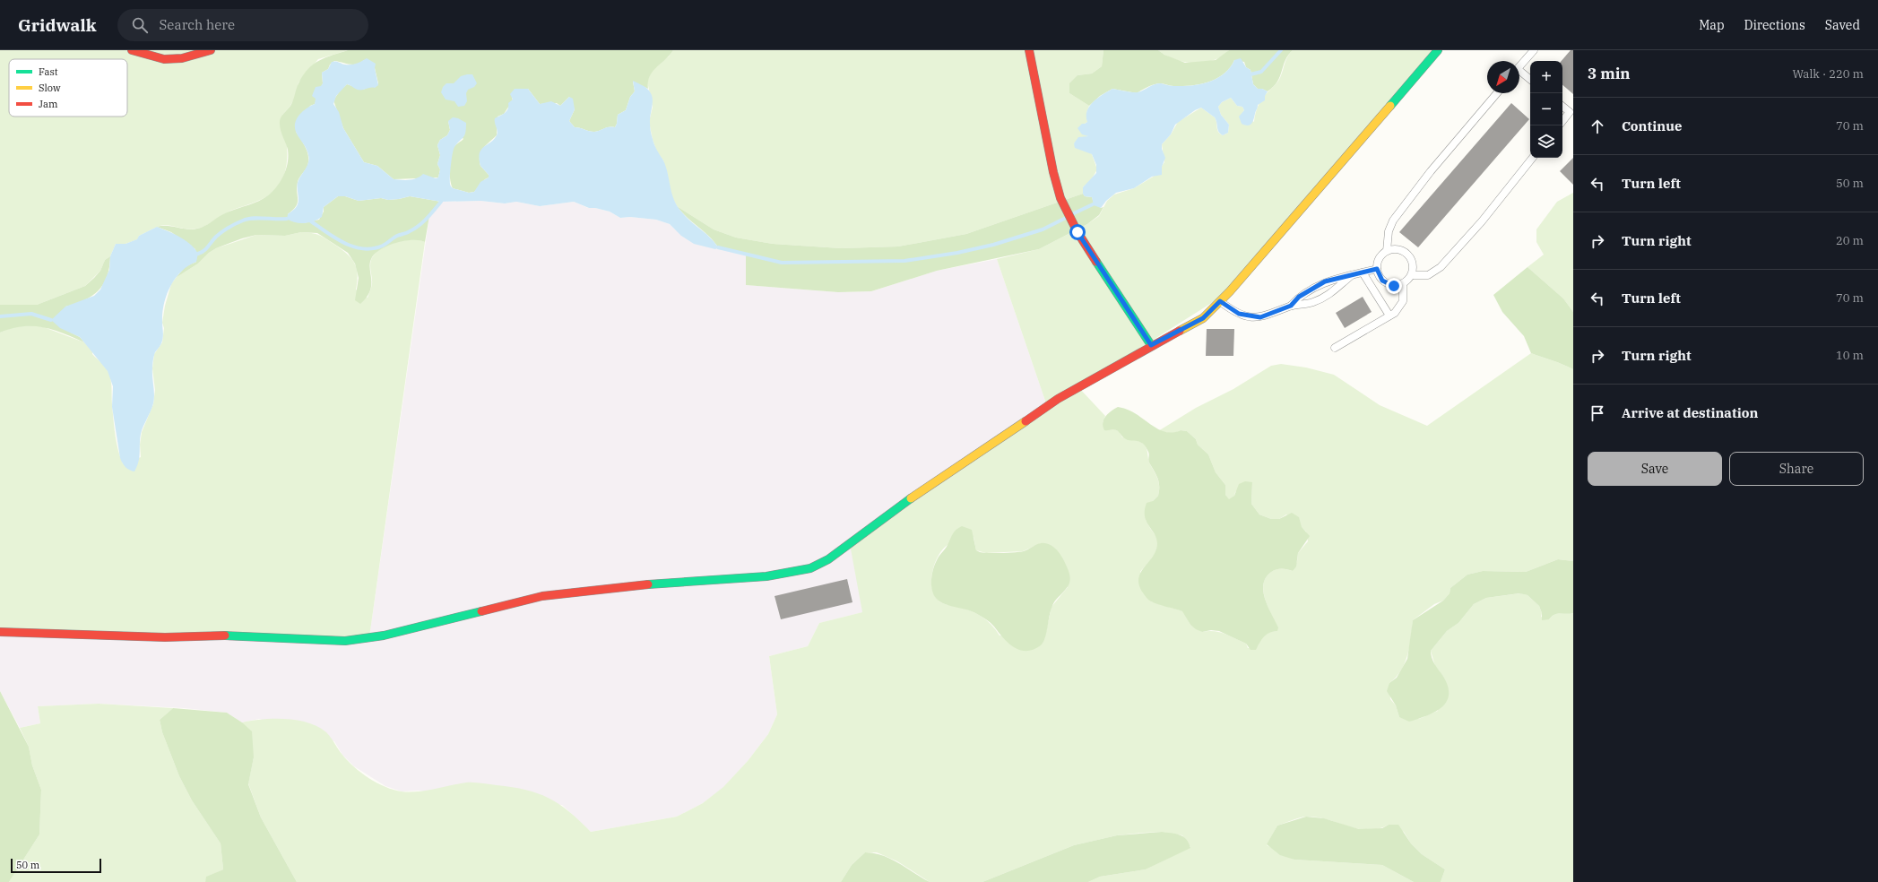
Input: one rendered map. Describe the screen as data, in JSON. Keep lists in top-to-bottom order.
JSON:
{
  "legend": ["Fast", "Slow", "Jam"],
  "scale_bar": "50 m",
  "north": "bottom left",
  "page": {
    "header": "Gridwalk",
    "search": "Search here",
    "nav": ["Map", "Directions", "Saved"],
    "heading": ["3 min", "Walk · 220 m"],
    "map_buttons": ["+", "−"],
    "list": [
      ["Continue", "70 m"],
      ["Turn left", "50 m"],
      ["Turn right", "20 m"],
      ["Turn left", "70 m"],
      ["Turn right", "10 m"],
      "Arrive at destination"
    ],
    "buttons": ["Save", "Share"],
    "scale": "50 m"
  }
}
